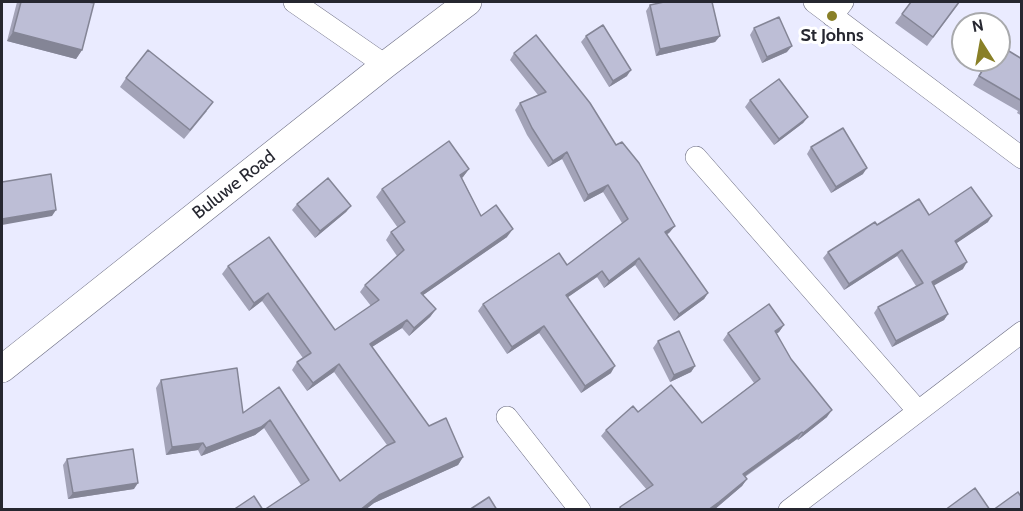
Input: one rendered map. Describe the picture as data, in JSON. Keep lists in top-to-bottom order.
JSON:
{
  "streets": {
    "street": ["Buluwe Road"]
  },
  "places": ["St Johns"],
  "north": "top"
}
